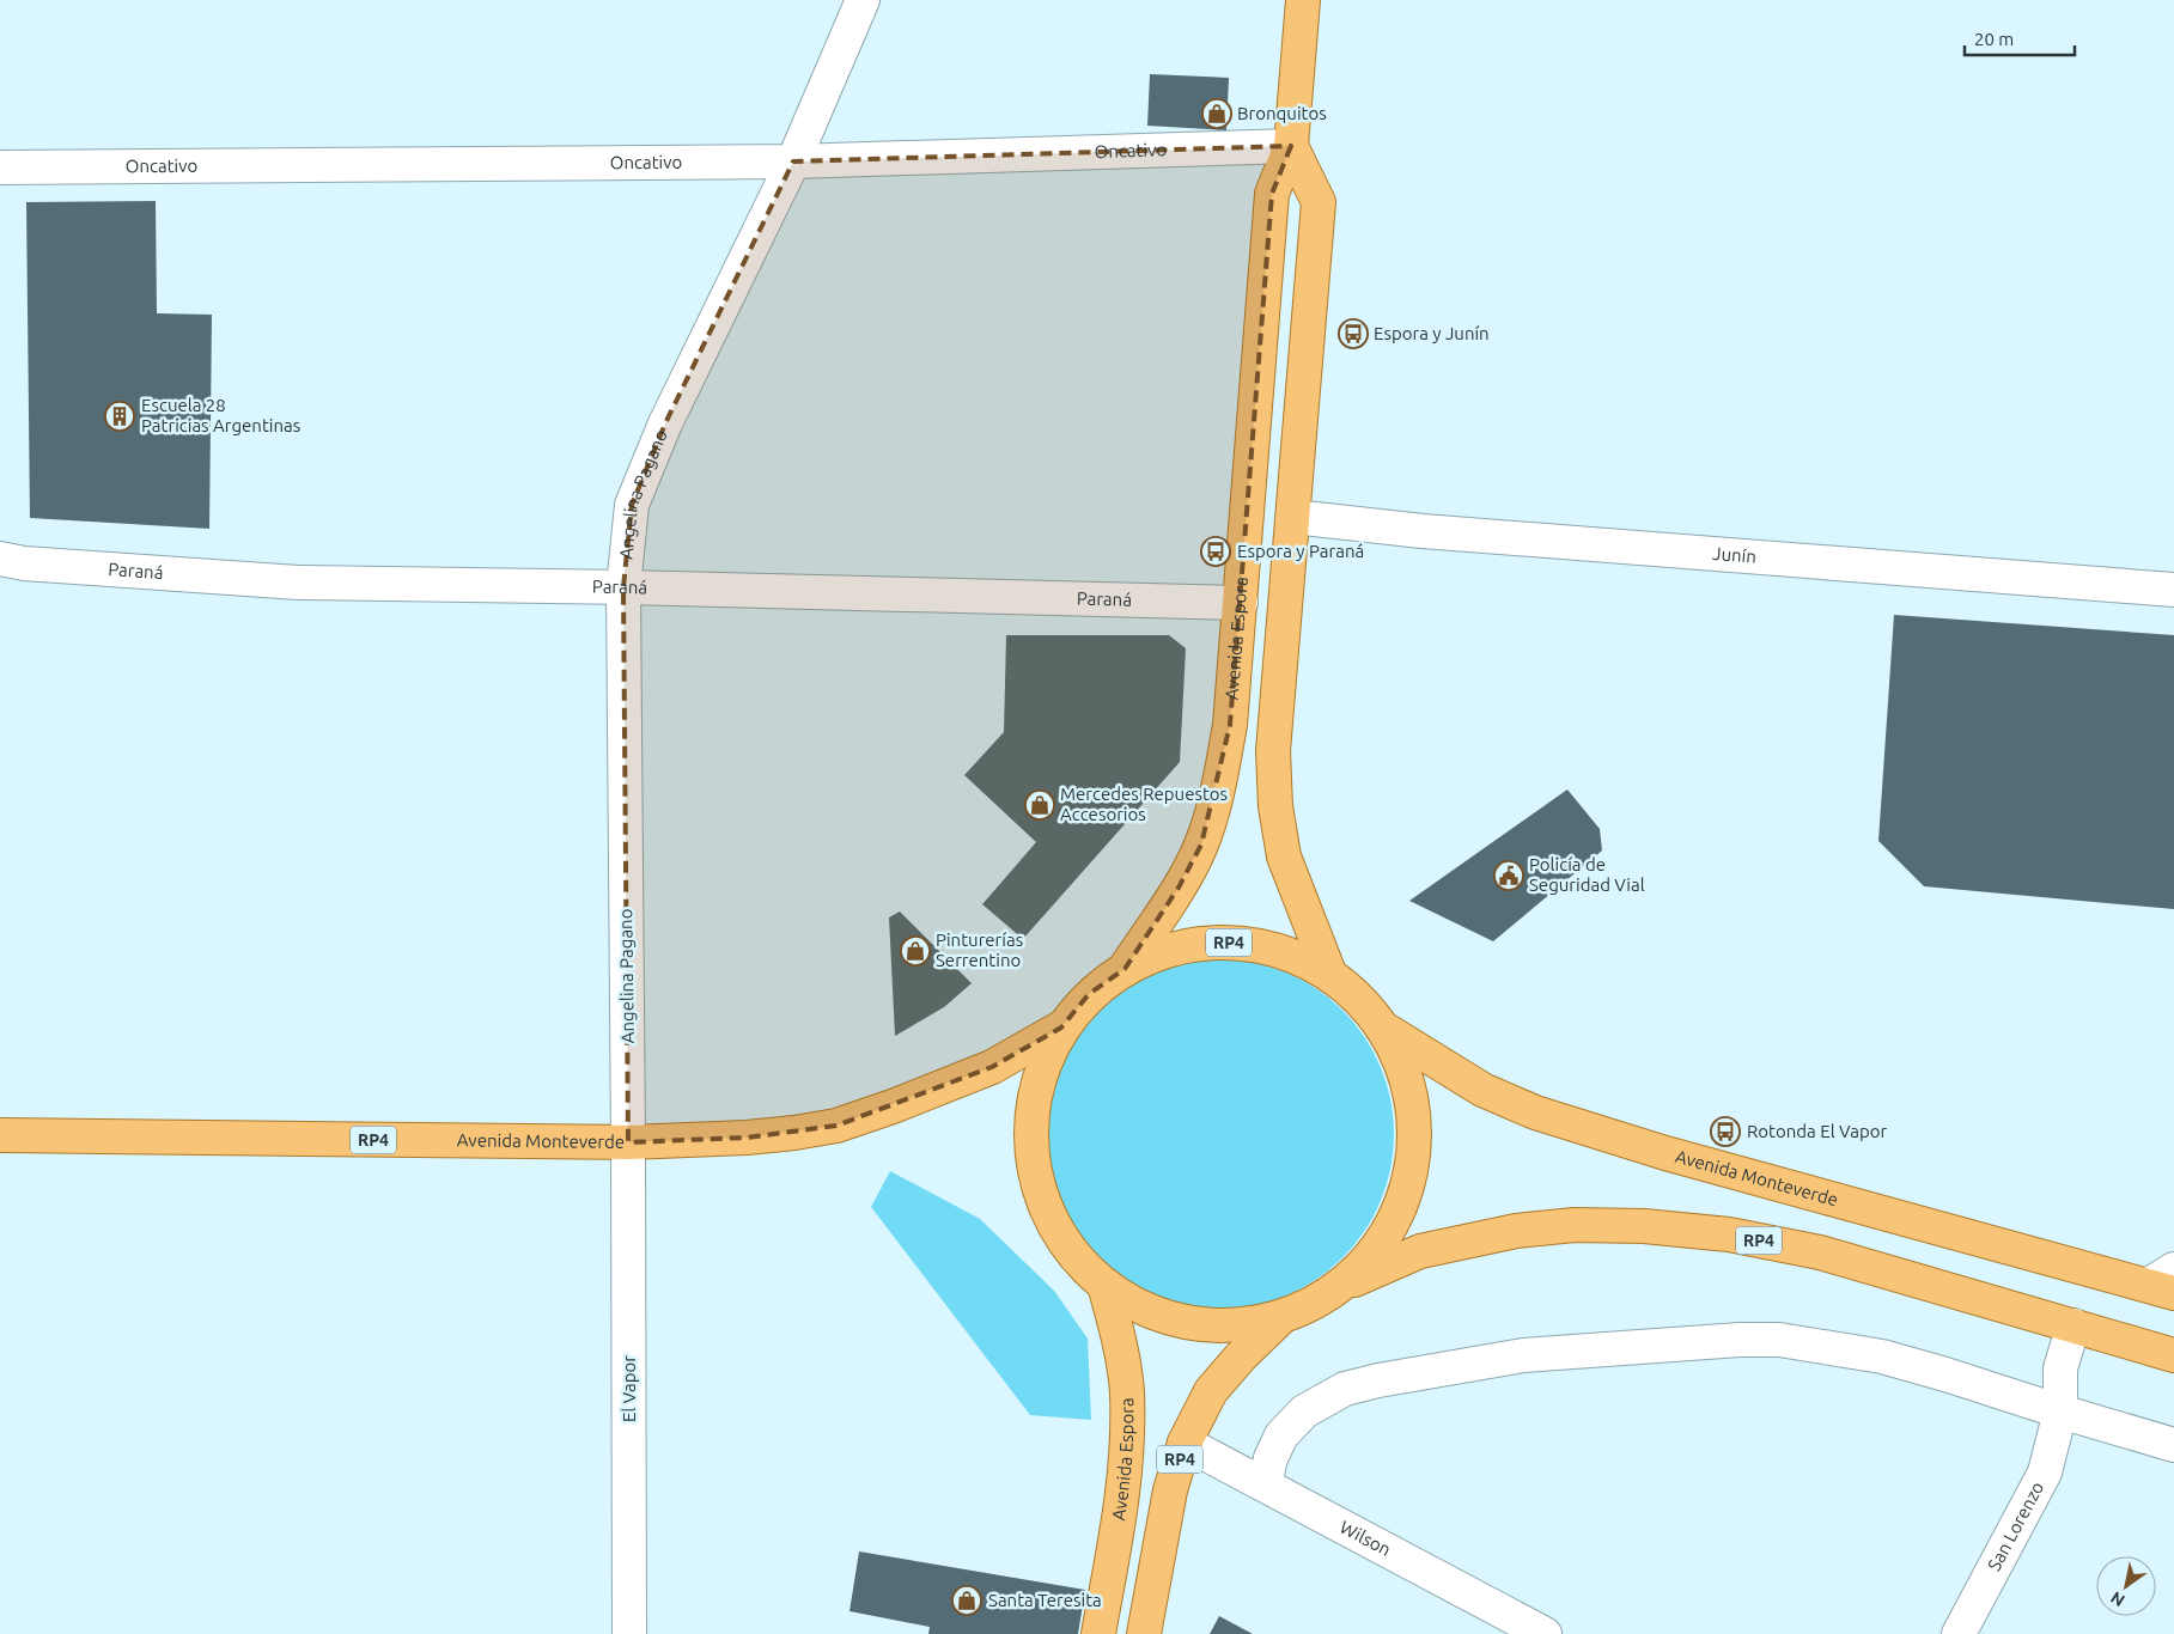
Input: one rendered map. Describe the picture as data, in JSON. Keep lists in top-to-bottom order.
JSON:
{
  "streets": {
    "main road": ["Avenida Espora", "RP4", "Avenida Monteverde"],
    "street": [
      "Oncativo",
      "Angelina Pagano",
      "Junín",
      "Paraná",
      "El Vapor",
      "San Lorenzo",
      "Wilson"
    ]
  },
  "crossings": [
    ["Oncativo", "Angelina Pagano"],
    ["Oncativo", "Avenida Espora"],
    ["Angelina Pagano", "Paraná"],
    ["Angelina Pagano", "Avenida Monteverde"],
    ["Angelina Pagano", "El Vapor"],
    ["Paraná", "Avenida Espora"],
    ["Avenida Espora", "RP4"],
    ["RP4", "Avenida Monteverde"],
    ["RP4", "Wilson"],
    ["Avenida Monteverde", "El Vapor"]
  ],
  "places": {
    "shop": [
      "Bronquitos",
      "Mercedes Repuestos Accesorios",
      "Pinturerías Serrentino",
      "Santa Teresita"
    ],
    "bus stop": ["Espora y Junín", "Espora y Paraná", "Rotonda El Vapor"],
    "building": ["Escuela 28 Patricias Argentinas"],
    "public building": ["Policía de Seguridad Vial"]
  },
  "scale_bar": "20 m",
  "north": "bottom left"
}
